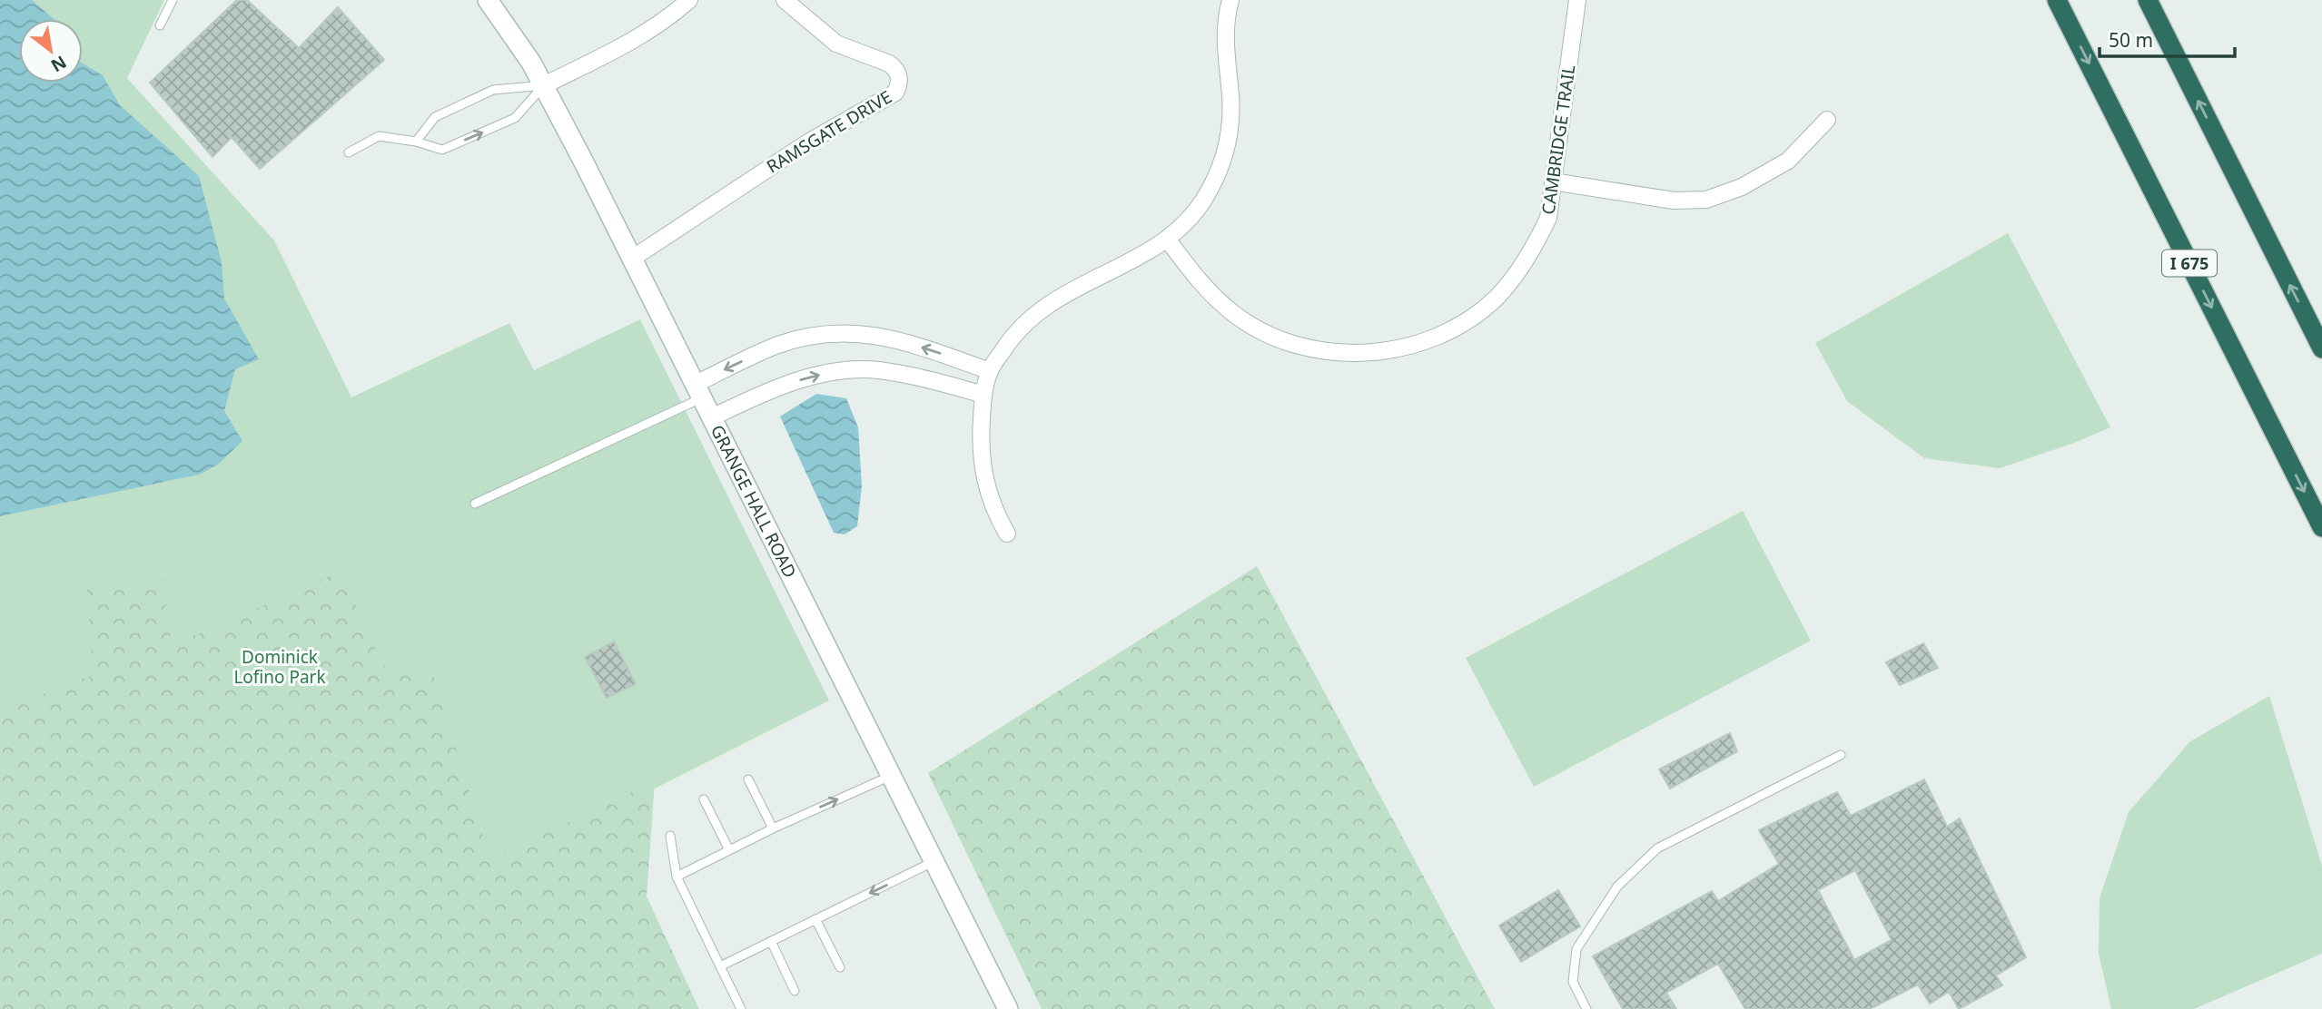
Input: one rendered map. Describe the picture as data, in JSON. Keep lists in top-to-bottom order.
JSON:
{
  "streets": {
    "highway": ["I 675"],
    "street": ["RAMSGATE DRIVE", "CAMBRIDGE TRAIL", "GRANGE HALL ROAD"]
  },
  "crossings": [
    ["RAMSGATE DRIVE", "GRANGE HALL ROAD"]
  ],
  "parks": ["Dominick Lofino Park"],
  "scale_bar": "50 m",
  "north": "bottom right"
}
